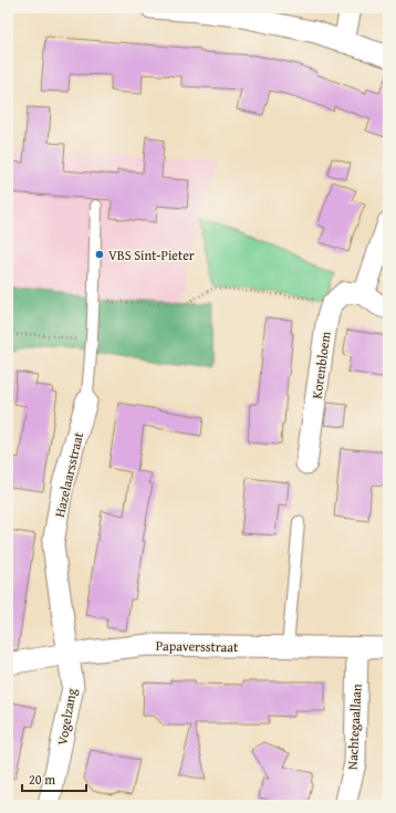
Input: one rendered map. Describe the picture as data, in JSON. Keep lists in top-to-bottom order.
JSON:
{
  "streets": {
    "street": [
      "Korenbloem",
      "Hazelaarsstraat",
      "Papaversstraat",
      "Vogelzang",
      "Nachtegaallaan"
    ]
  },
  "crossings": [
    ["Hazelaarsstraat", "Papaversstraat"],
    ["Hazelaarsstraat", "Vogelzang"],
    ["Papaversstraat", "Vogelzang"],
    ["Papaversstraat", "Nachtegaallaan"]
  ],
  "places": ["VBS Sint-Pieter"],
  "scale_bar": "20 m"
}
